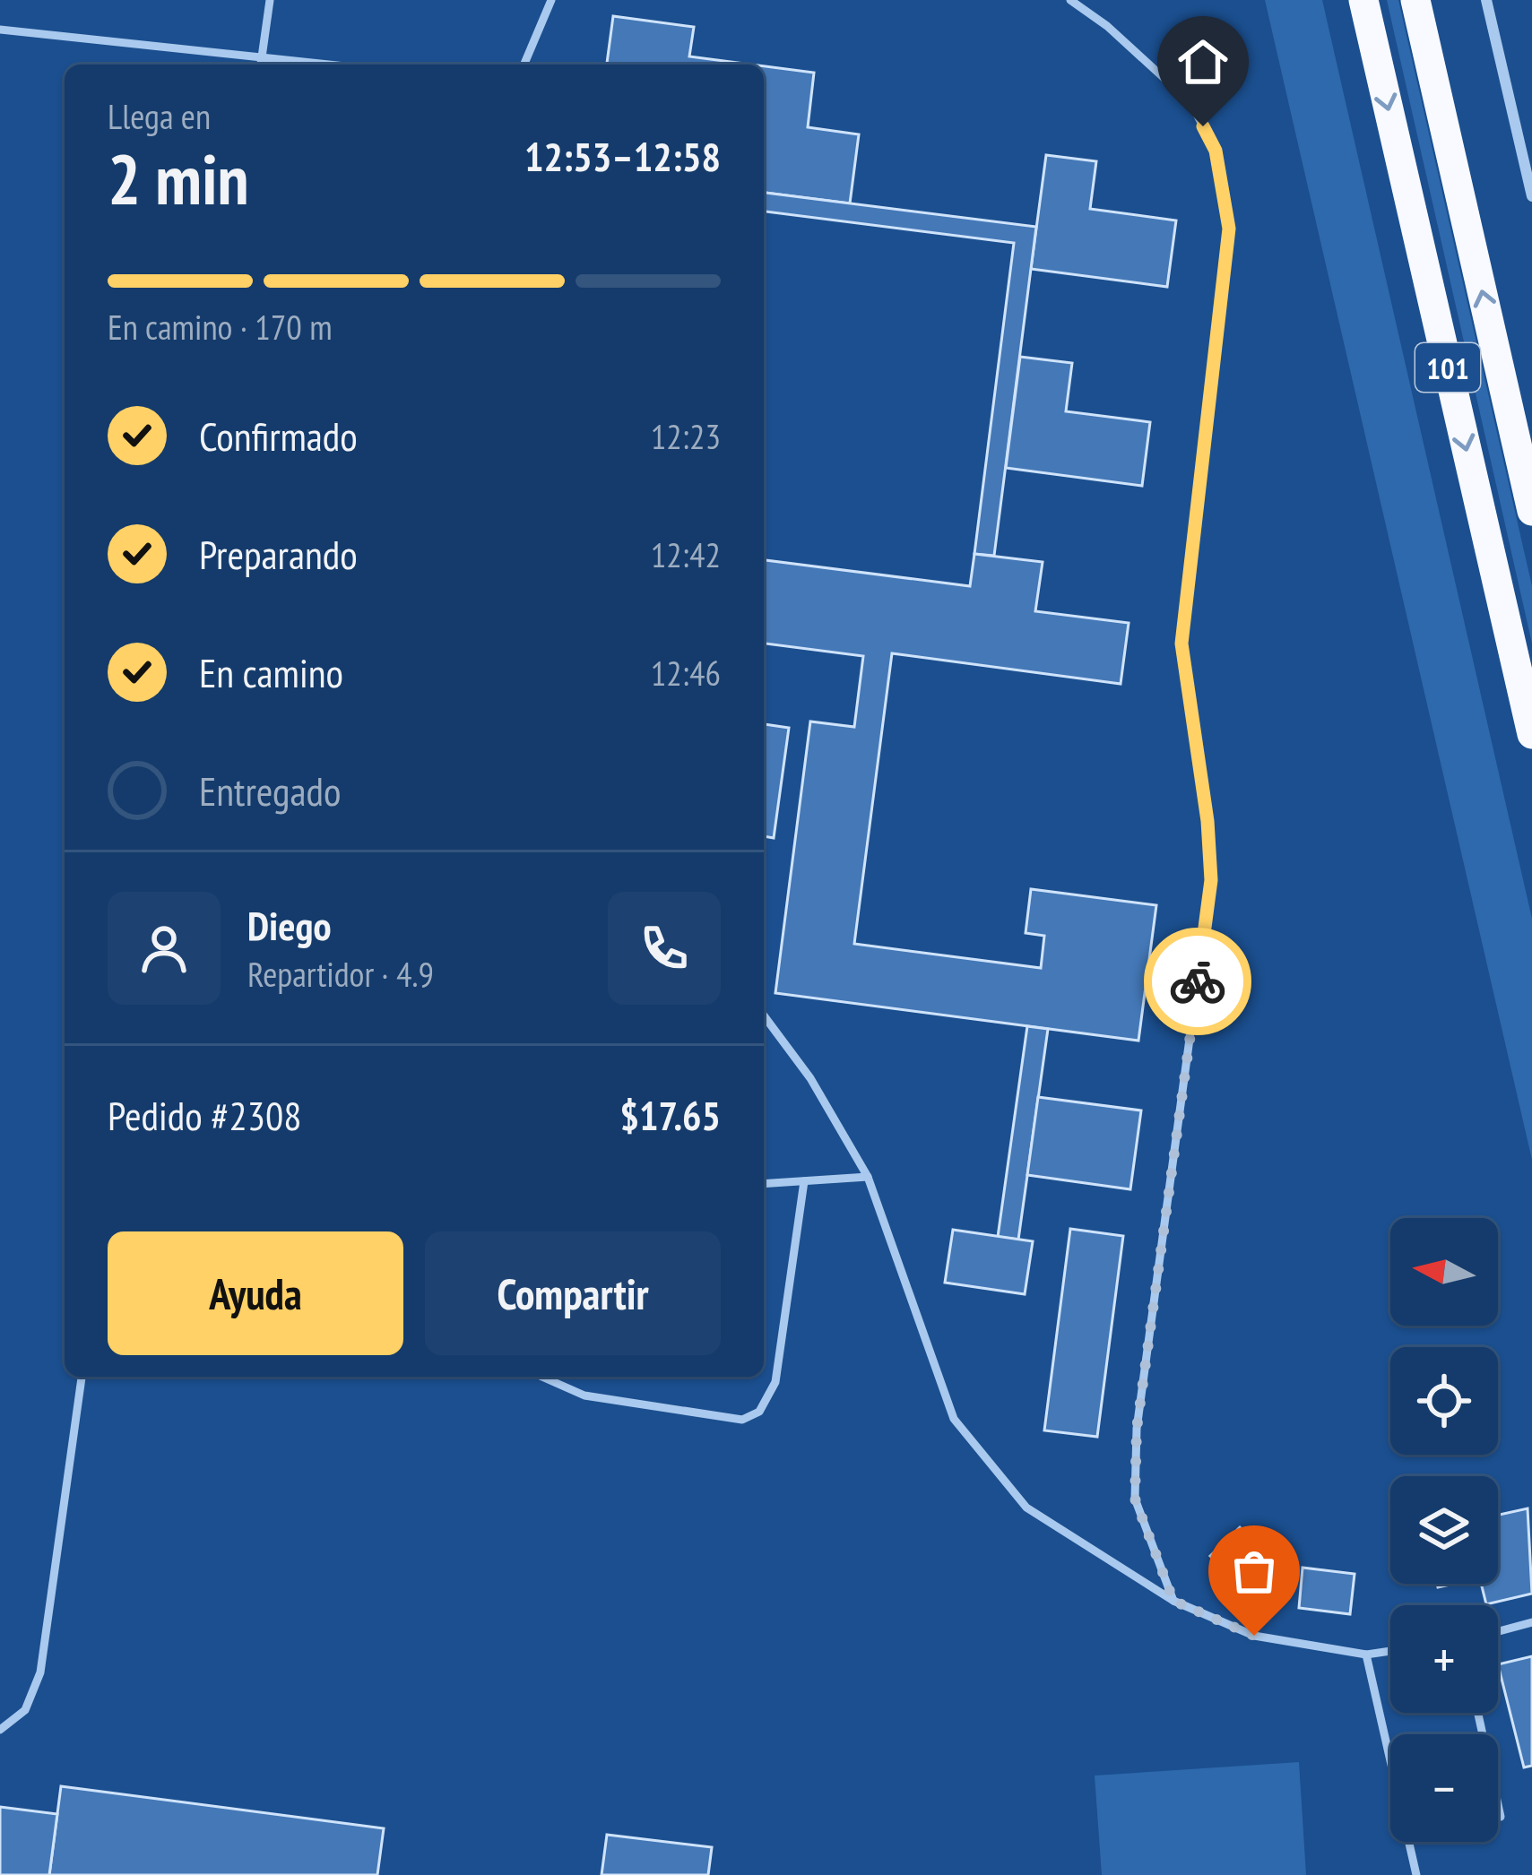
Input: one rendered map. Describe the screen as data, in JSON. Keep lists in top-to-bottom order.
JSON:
{
  "streets": {
    "highway": ["101"]
  },
  "north": "left",
  "page": {
    "heading": ["2 min", "Llega en", "12:53–12:58"],
    "panel": [
      "Diego",
      "Repartidor · 4.9",
      "Pedido #2308",
      "$17.65"
    ],
    "bar": "En camino · 170 m",
    "list": [
      ["Confirmado", "12:23"],
      ["Preparando", "12:42"],
      ["En camino", "12:46"],
      "Entregado"
    ],
    "buttons": ["Ayuda", "Compartir"],
    "map_buttons": ["+", "−"]
  }
}
